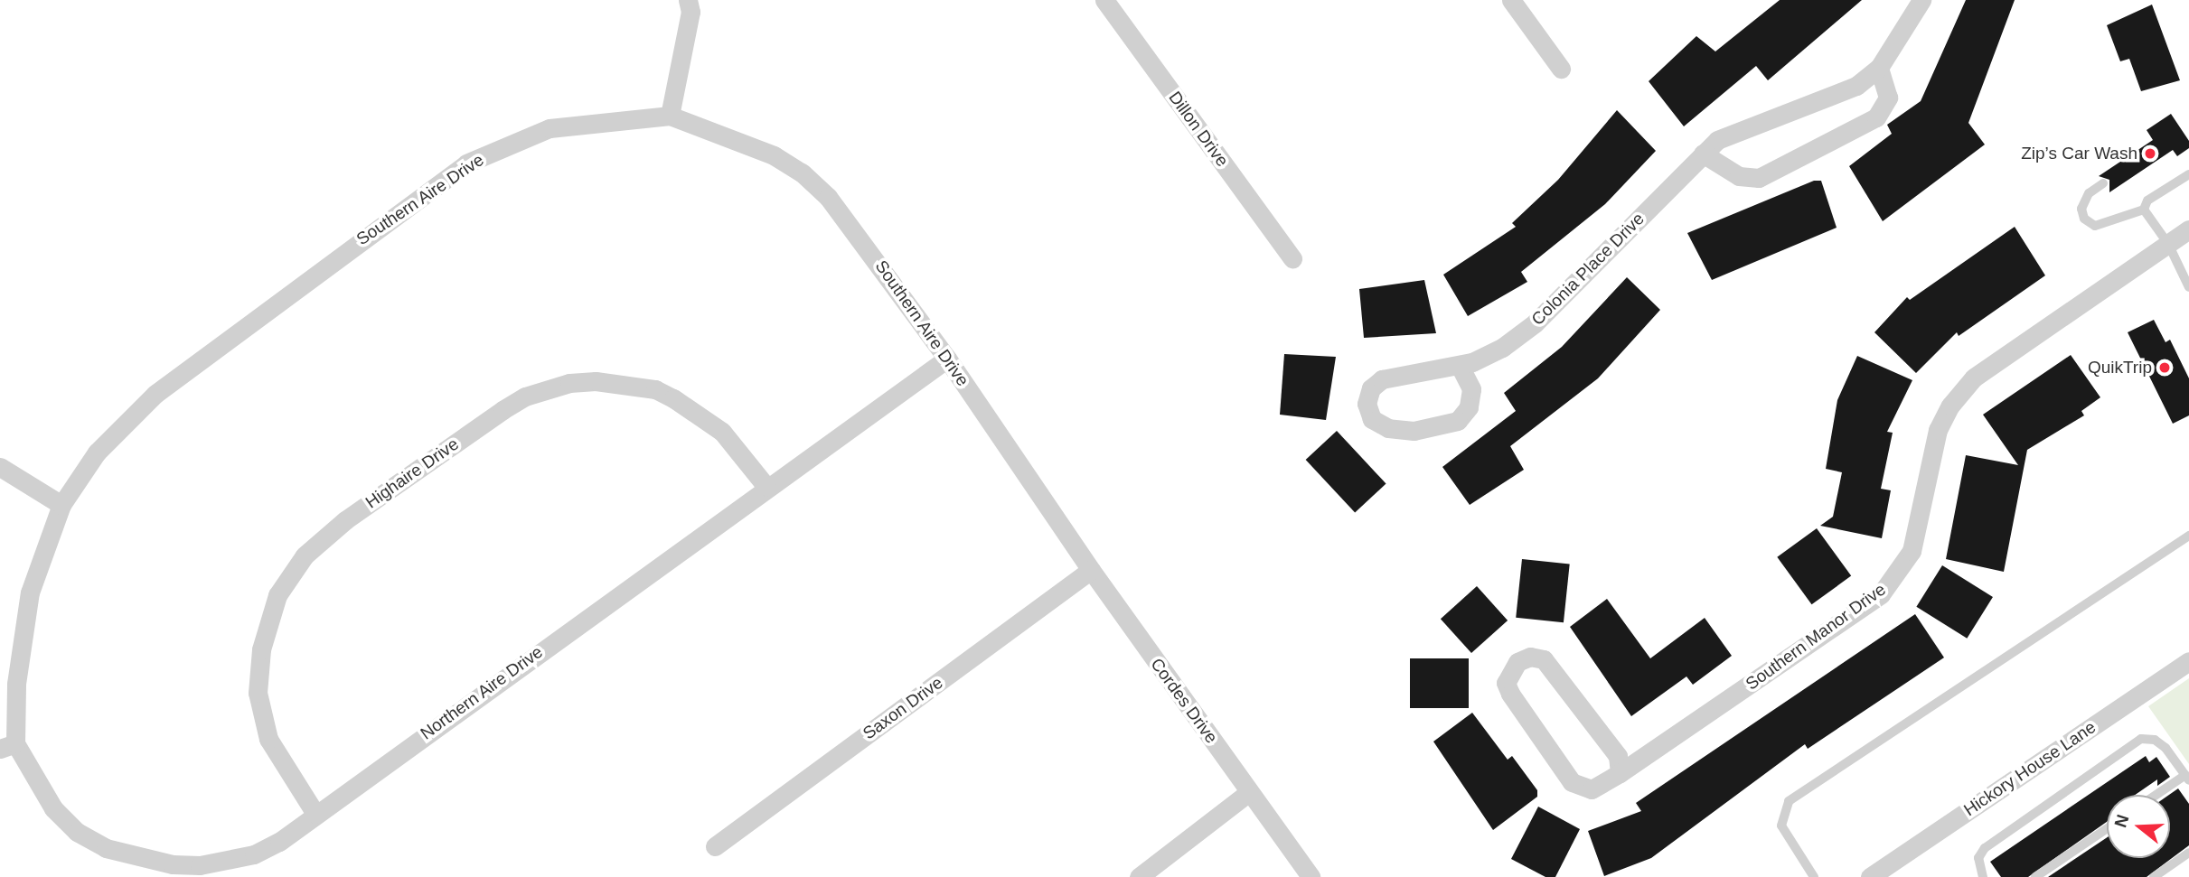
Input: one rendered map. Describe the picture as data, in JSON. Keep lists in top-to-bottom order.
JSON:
{
  "streets": {
    "street": [
      "Dillon Drive",
      "Southern Aire Drive",
      "Colonia Place Drive",
      "Highaire Drive",
      "Southern Manor Drive",
      "Northern Aire Drive",
      "Cordes Drive",
      "Saxon Drive",
      "Hickory House Lane"
    ]
  },
  "crossings": [
    ["Southern Aire Drive", "Northern Aire Drive"],
    ["Southern Aire Drive", "Cordes Drive"],
    ["Highaire Drive", "Northern Aire Drive"],
    ["Cordes Drive", "Saxon Drive"]
  ],
  "places": ["Zip’s Car Wash", "QuikTrip"],
  "north": "left"
}
